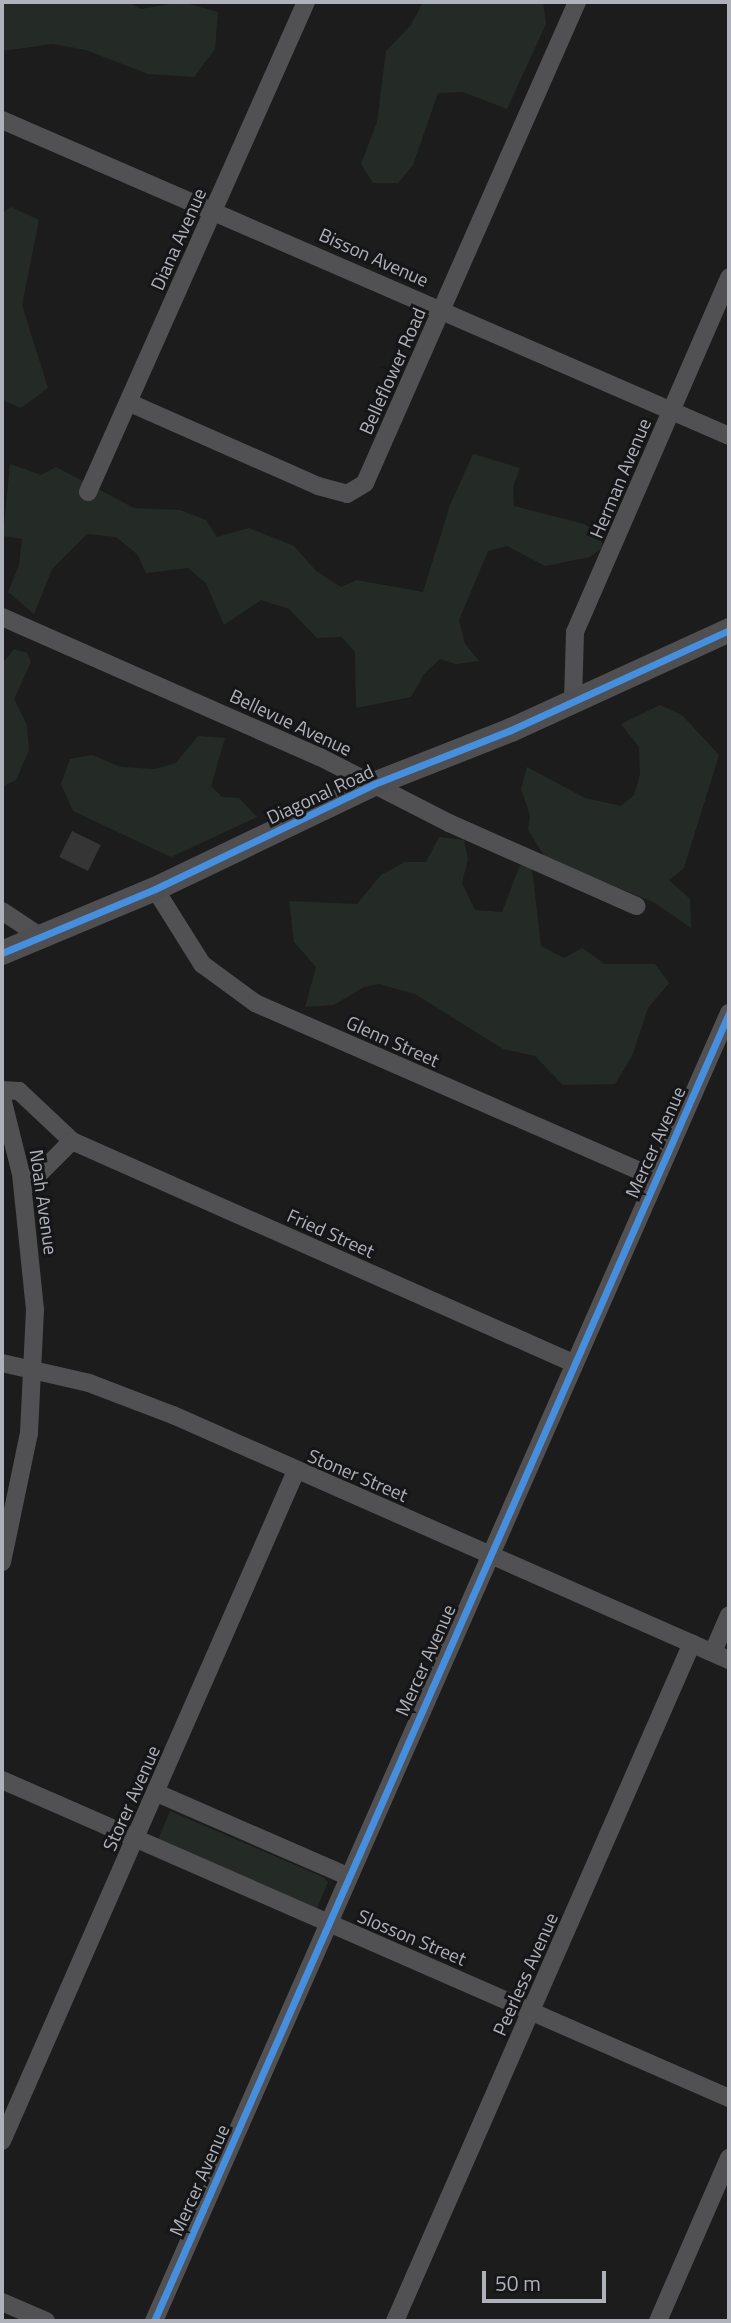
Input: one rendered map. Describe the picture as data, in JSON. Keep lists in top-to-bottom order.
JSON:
{
  "streets": {
    "street": [
      "Diana Avenue",
      "Bisson Avenue",
      "Belleflower Road",
      "Herman Avenue",
      "Bellevue Avenue",
      "Diagonal Road",
      "Glenn Street",
      "Mercer Avenue",
      "Noah Avenue",
      "Fried Street",
      "Stoner Street",
      "Storer Avenue",
      "Slosson Street",
      "Peerless Avenue"
    ]
  },
  "crossings": [
    ["Diana Avenue", "Bisson Avenue"],
    ["Diana Avenue", "Belleflower Road"],
    ["Bisson Avenue", "Belleflower Road"],
    ["Bisson Avenue", "Herman Avenue"],
    ["Herman Avenue", "Diagonal Road"],
    ["Bellevue Avenue", "Diagonal Road"],
    ["Diagonal Road", "Glenn Street"],
    ["Glenn Street", "Mercer Avenue"],
    ["Mercer Avenue", "Fried Street"],
    ["Mercer Avenue", "Stoner Street"],
    ["Mercer Avenue", "Slosson Street"],
    ["Noah Avenue", "Stoner Street"],
    ["Stoner Street", "Storer Avenue"],
    ["Stoner Street", "Peerless Avenue"],
    ["Storer Avenue", "Slosson Street"],
    ["Slosson Street", "Peerless Avenue"]
  ],
  "scale_bar": "50 m"
}
